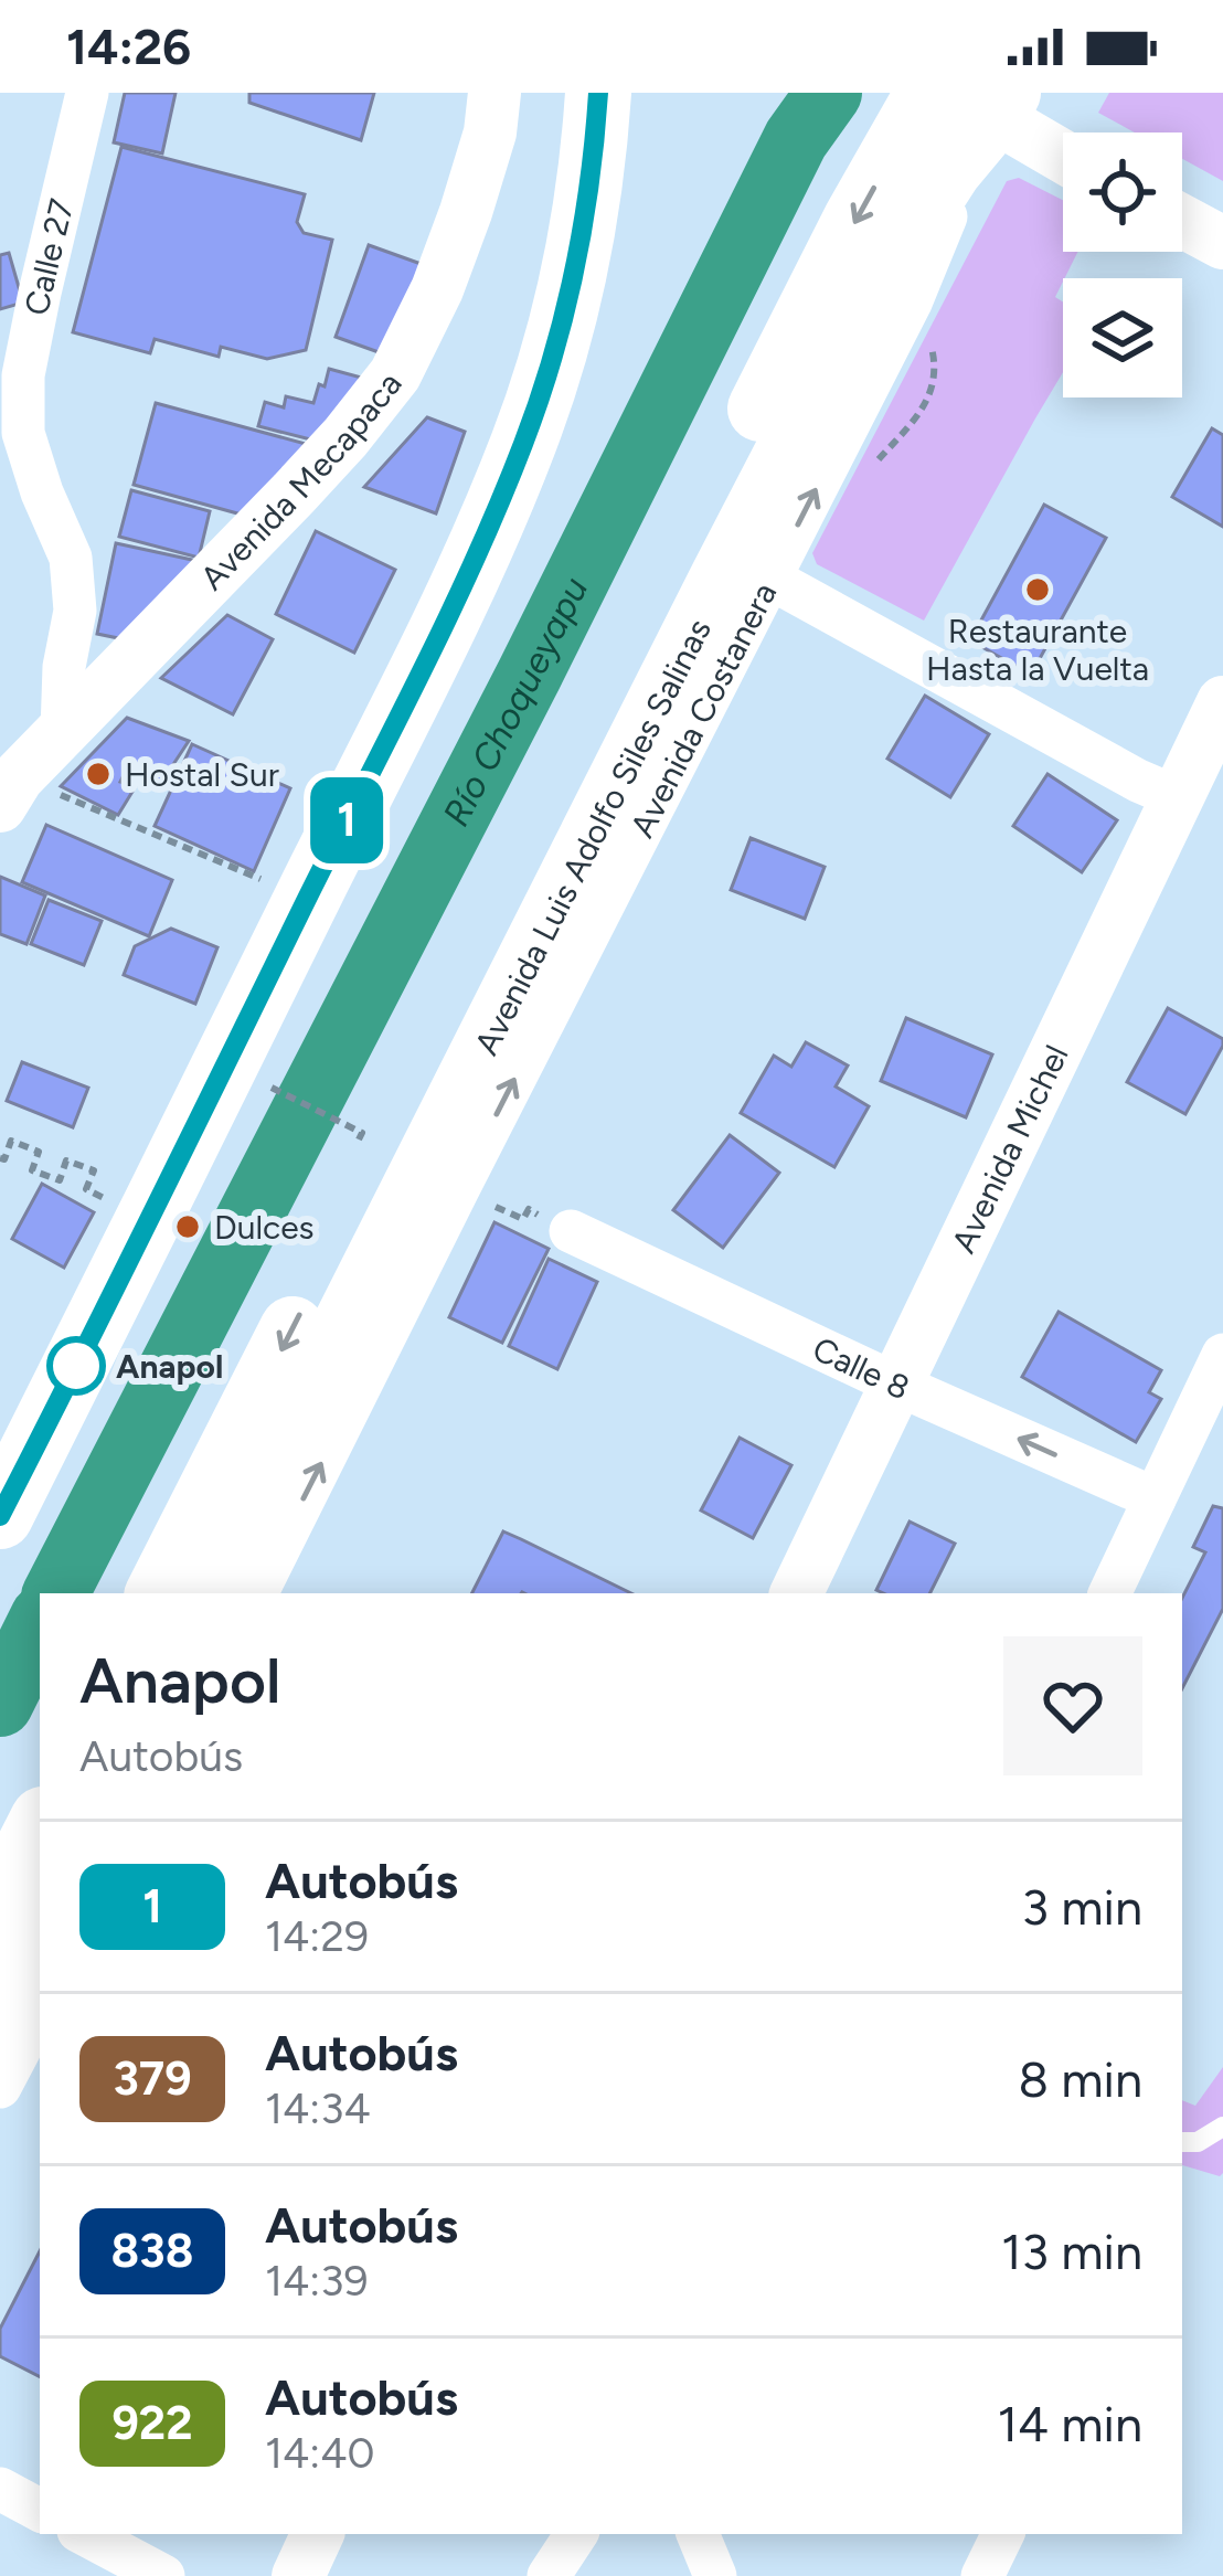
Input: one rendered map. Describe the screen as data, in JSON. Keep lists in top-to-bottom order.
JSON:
{
  "streets": {
    "main road": ["Avenida Luis Adolfo Siles Salinas"],
    "street": [
      "Calle 27",
      "Avenida Mecapaca",
      "Avenida Costanera",
      "Avenida Michel",
      "Calle 8"
    ]
  },
  "crossings": [
    ["Calle 27", "Avenida Mecapaca"],
    ["Avenida Costanera", "Avenida Luis Adolfo Siles Salinas"],
    ["Avenida Michel", "Calle 8"]
  ],
  "one_way": ["Avenida Costanera", "Calle 8"],
  "water": ["Río Choqueyapu"],
  "places": [
    "Restaurante Hasta la Vuelta",
    "Hostal Sur",
    "Dulces",
    "Anapol"
  ],
  "lines": ["bus line 1"],
  "page": {
    "status": "14:26",
    "on_map": "1",
    "heading": ["Anapol", "Autobús"],
    "list": [
      {
        "mark": "1",
        "name": "Autobús",
        "note": "14:29",
        "value": "3 min"
      },
      {
        "mark": "379",
        "name": "Autobús",
        "note": "14:34",
        "value": "8 min"
      },
      {
        "mark": "838",
        "name": "Autobús",
        "note": "14:39",
        "value": "13 min"
      },
      {
        "mark": "922",
        "name": "Autobús",
        "note": "14:40",
        "value": "14 min"
      }
    ]
  }
}
